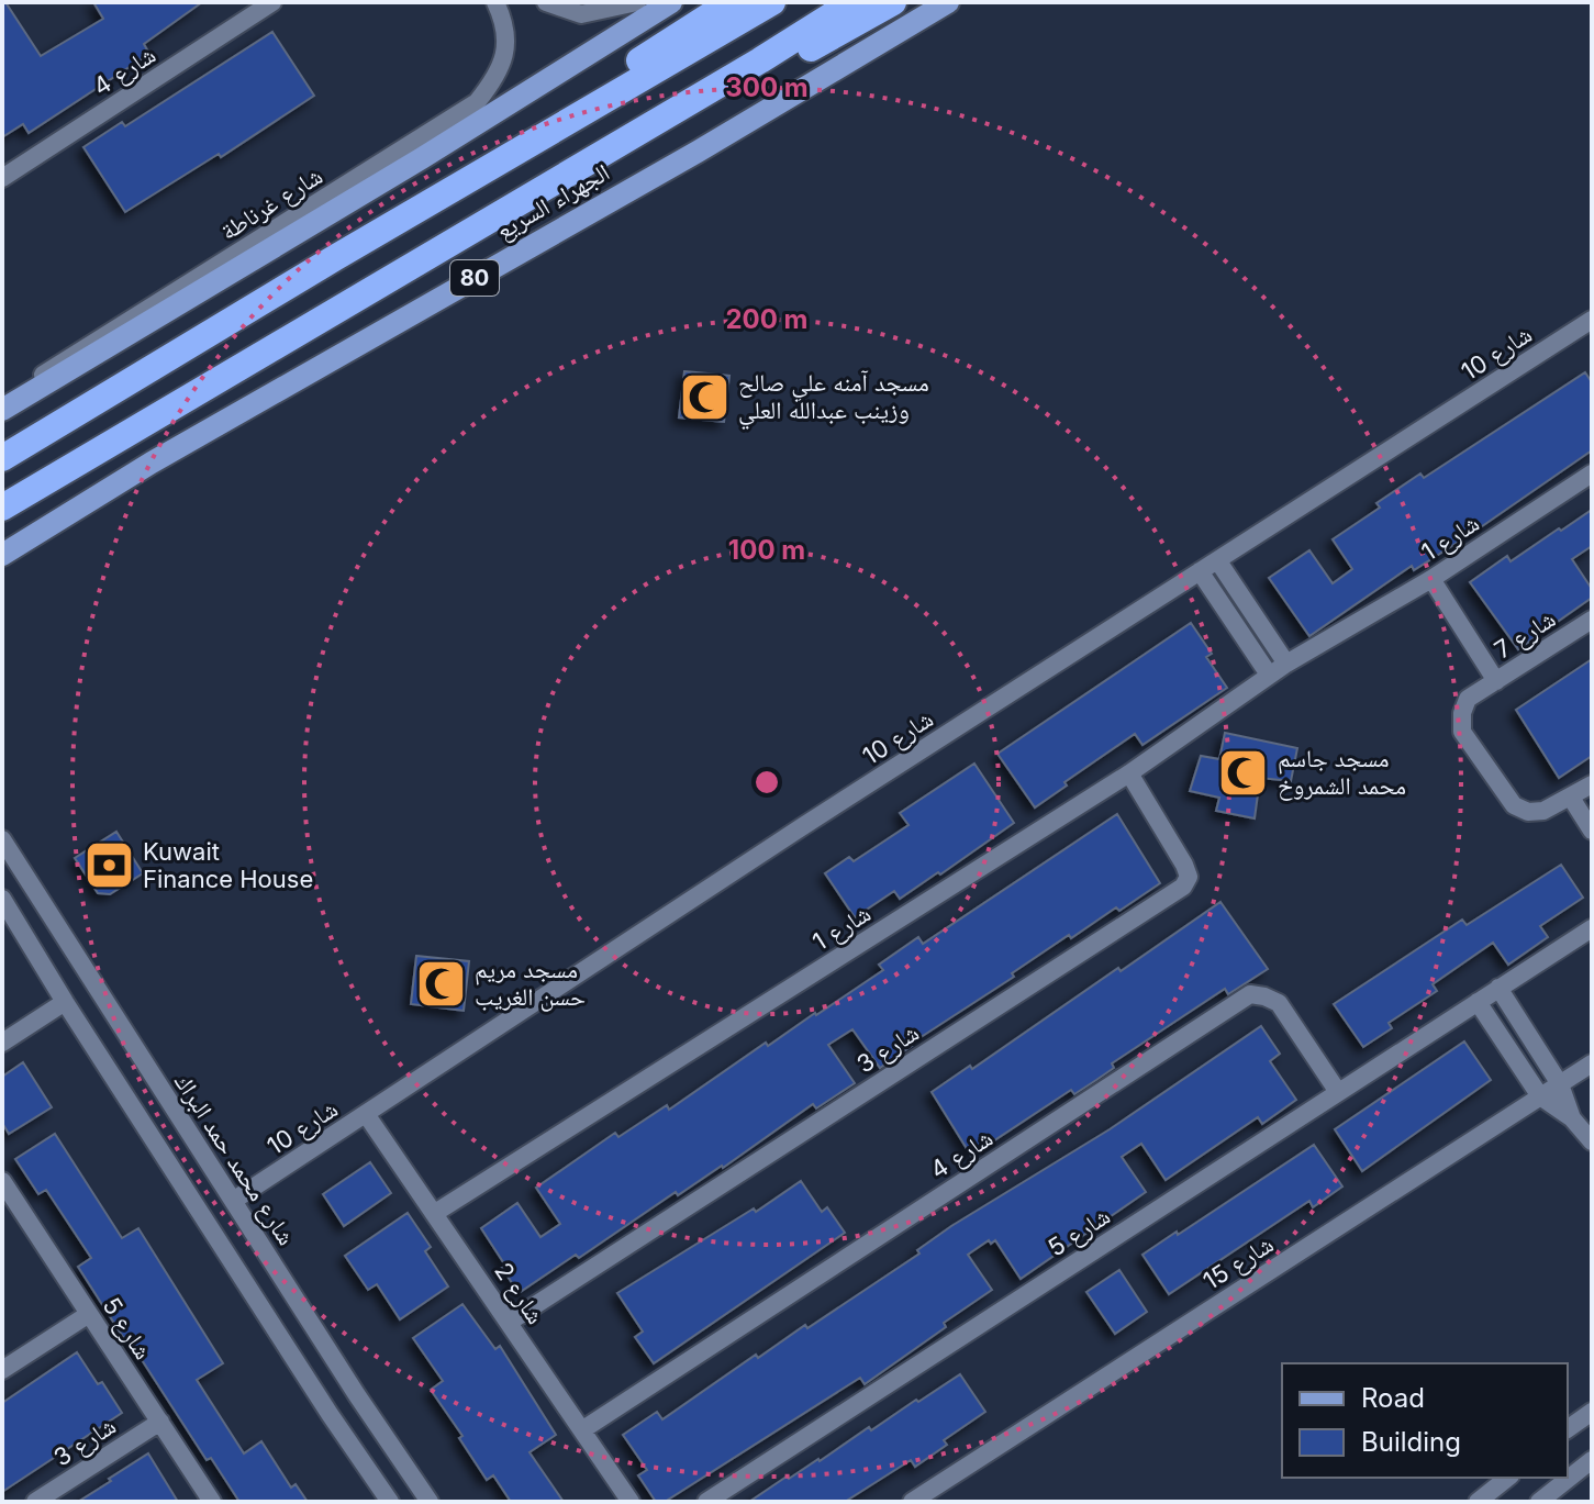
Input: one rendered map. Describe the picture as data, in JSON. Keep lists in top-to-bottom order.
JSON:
{
  "streets": {
    "highway": ["الجهراء السريع", "80"],
    "street": [
      "شارع 4",
      "شارع غرناطة",
      "شارع 10",
      "شارع 1",
      "شارع 7",
      "شارع 3",
      "شارع محمد حمد البراك",
      "شارع 5",
      "شارع 15",
      "شارع 2"
    ]
  },
  "crossings": [
    ["شارع 4", "شارع 5"],
    ["شارع 4", "شارع 2"],
    ["شارع 10", "شارع محمد حمد البراك"],
    ["شارع 10", "شارع 2"],
    ["شارع 1", "شارع 7"],
    ["شارع 1", "شارع 3"],
    ["شارع 1", "شارع 2"],
    ["شارع 3", "شارع 5"],
    ["شارع 3", "شارع 2"]
  ],
  "places": {
    "mosque": ["مسجد آمنه علي صالح وزينب عبدالله العلي", "مسجد جاسم محمد الشمروخ", "مسجد مريم حسن الغريب"],
    "bank": ["Kuwait Finance House"]
  },
  "legend": ["Road", "Building"],
  "rings": ["300 m", "200 m", "100 m"]
}
